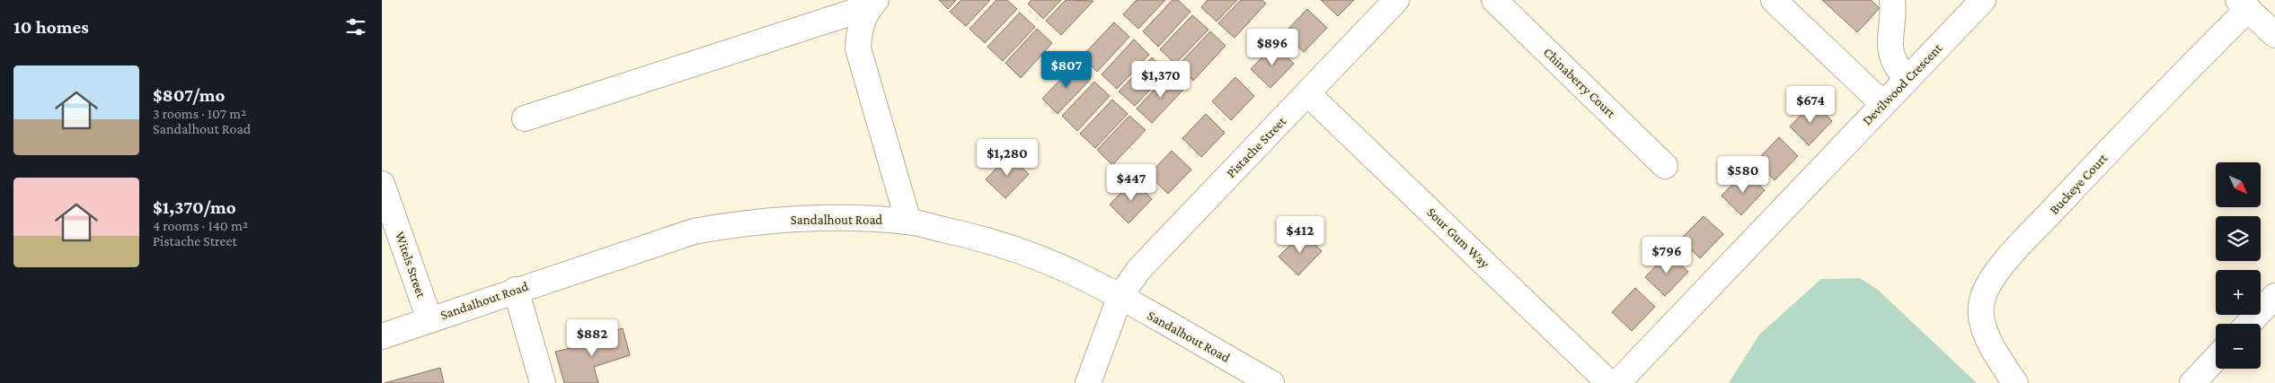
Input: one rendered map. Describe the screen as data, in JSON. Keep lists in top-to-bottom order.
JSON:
{
  "streets": {
    "street": [
      "Chinaberry Court",
      "Devilwood Crescent",
      "Pistache Street",
      "Buckeye Court",
      "Sandalhout Road",
      "Sour Gum Way",
      "Witels Street"
    ]
  },
  "crossings": [
    ["Pistache Street", "Sandalhout Road"],
    ["Pistache Street", "Sour Gum Way"],
    ["Sandalhout Road", "Witels Street"]
  ],
  "north": "bottom right",
  "page": {
    "heading": "10 homes",
    "price": [
      "$896",
      "$807",
      "$1,370",
      "$674",
      "$1,280",
      "$580",
      "$447",
      "$412",
      "$796",
      "$882"
    ],
    "list": [
      {
        "name": "$807/mo",
        "note": "3 rooms · 107 m² · Sandalhout Road"
      },
      {
        "name": "$1,370/mo",
        "note": "4 rooms · 140 m² · Pistache Street"
      }
    ],
    "map_buttons": ["+", "−"]
  }
}
